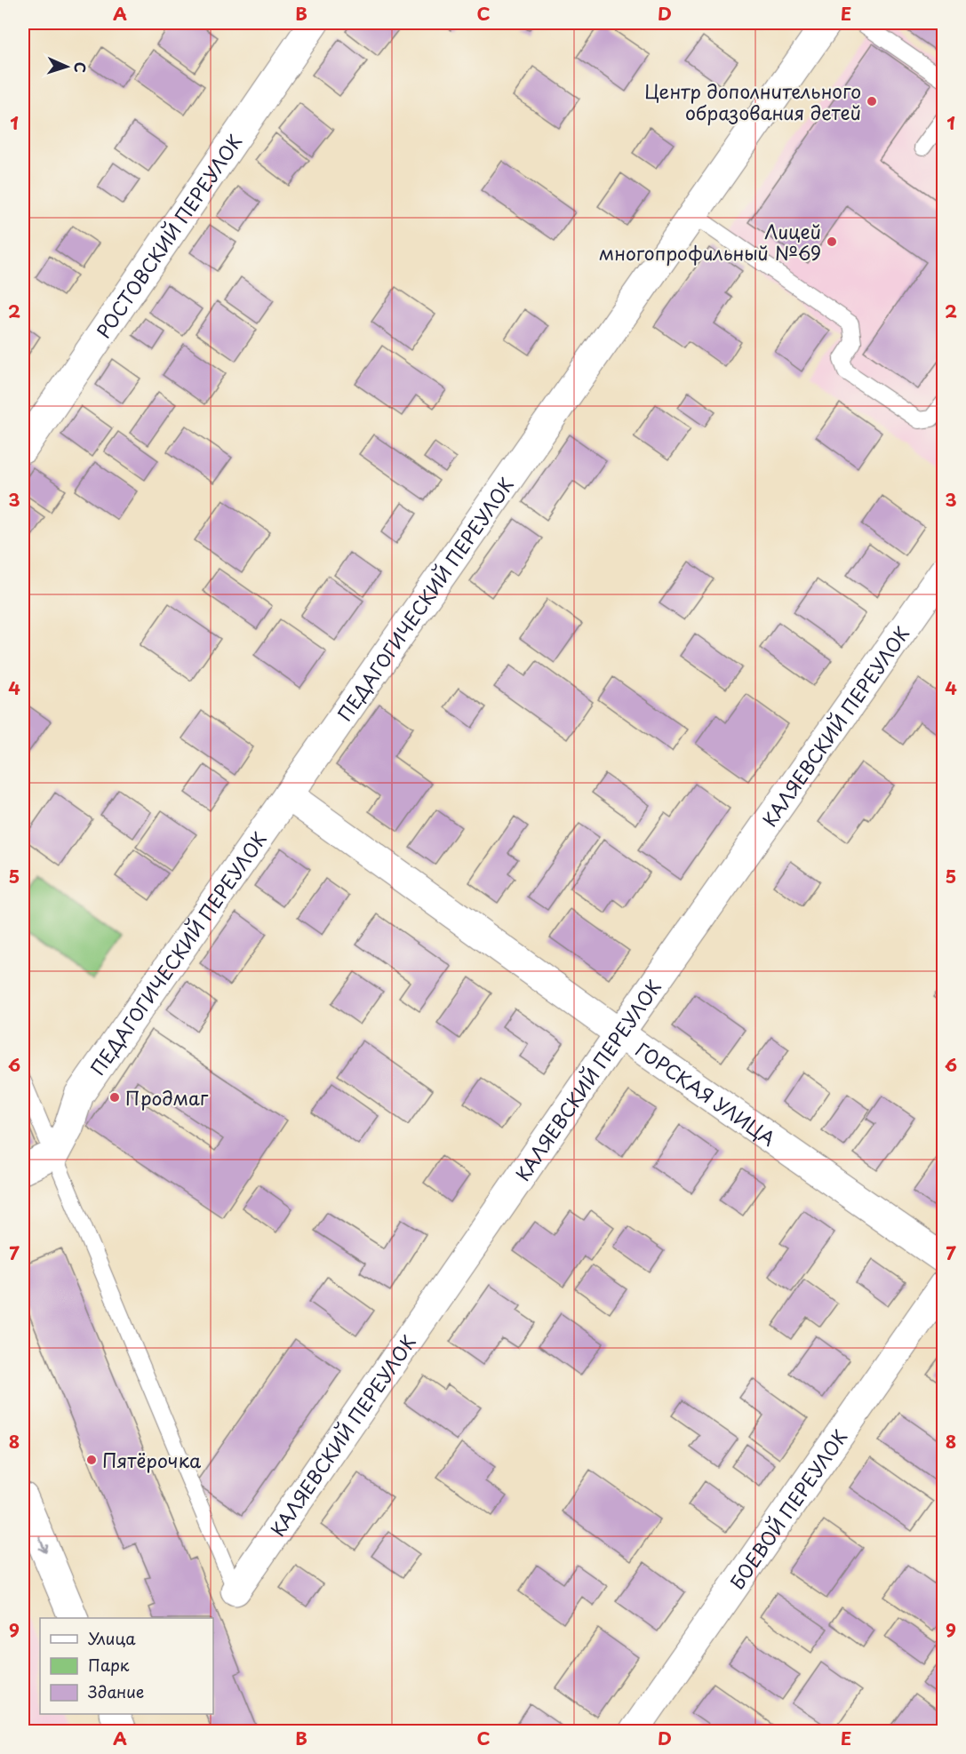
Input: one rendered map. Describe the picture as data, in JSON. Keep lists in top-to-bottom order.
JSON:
{
  "streets": {
    "street": [
      "РОСТОВСКИЙ ПЕРЕУЛОК",
      "ПЕДАГОГИЧЕСКИЙ ПЕРЕУЛОК",
      "КАЛЯЕВСКИЙ ПЕРЕУЛОК",
      "ГОРСКАЯ УЛИЦА",
      "БОЕВОЙ ПЕРЕУЛОК"
    ]
  },
  "crossings": [
    ["ПЕДАГОГИЧЕСКИЙ ПЕРЕУЛОК", "ГОРСКАЯ УЛИЦА"],
    ["КАЛЯЕВСКИЙ ПЕРЕУЛОК", "ГОРСКАЯ УЛИЦА"]
  ],
  "places": [
    "Центр дополнительного образования детей",
    "Лицей многопрофильный №69",
    "Продмаг",
    "Пятёрочка"
  ],
  "legend": ["Улица", "Парк", "Здание"],
  "north": "right",
  "grid": {
    "columns": [
      "A",
      "B",
      "C",
      "D",
      "E"
    ],
    "rows": [
      "1",
      "2",
      "3",
      "4",
      "5",
      "6",
      "7",
      "8",
      "9"
    ]
  }
}
